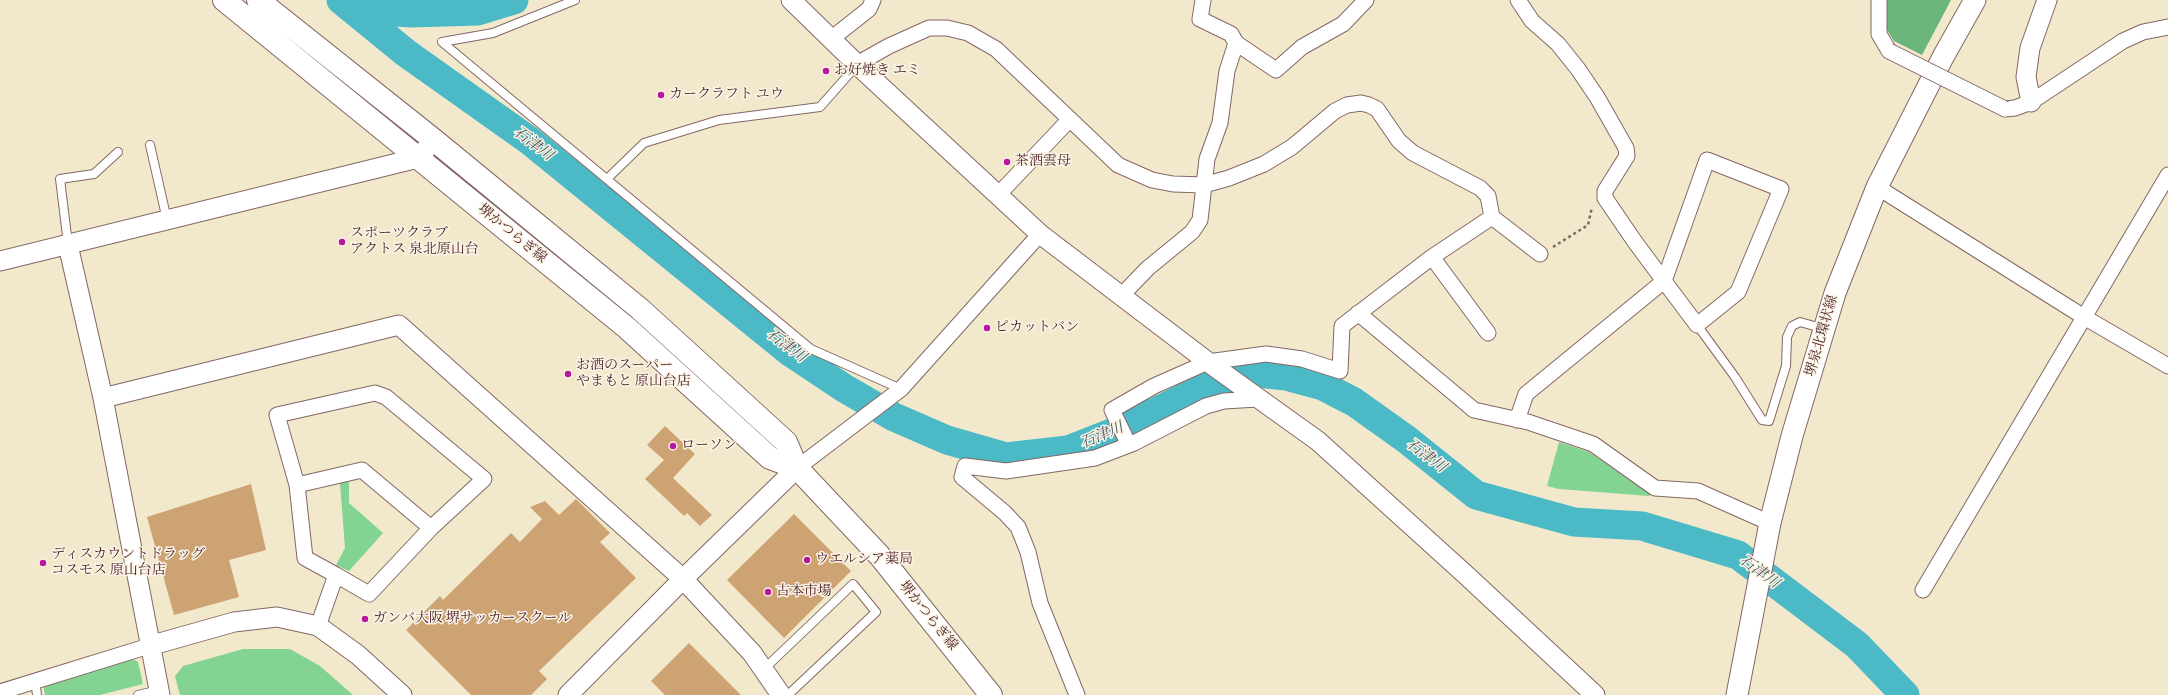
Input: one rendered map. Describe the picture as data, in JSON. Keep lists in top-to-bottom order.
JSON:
{
  "streets": {
    "main road": ["堺かつらぎ線", "堺泉北環状線"]
  },
  "water": ["石津川"],
  "places": [
    "お好焼き エミ",
    "カークラフト ユウ",
    "茶酒雲母",
    "スポーツクラブ アクトス 泉北原山台",
    "ピカットバン",
    "お酒のスーパー やまもと 原山台店",
    "ローソン",
    "ウエルシア薬局",
    "ディスカウントドラッグ コスモス 原山台店",
    "古本市場",
    "ガンバ大阪 堺サッカースクール"
  ]
}
